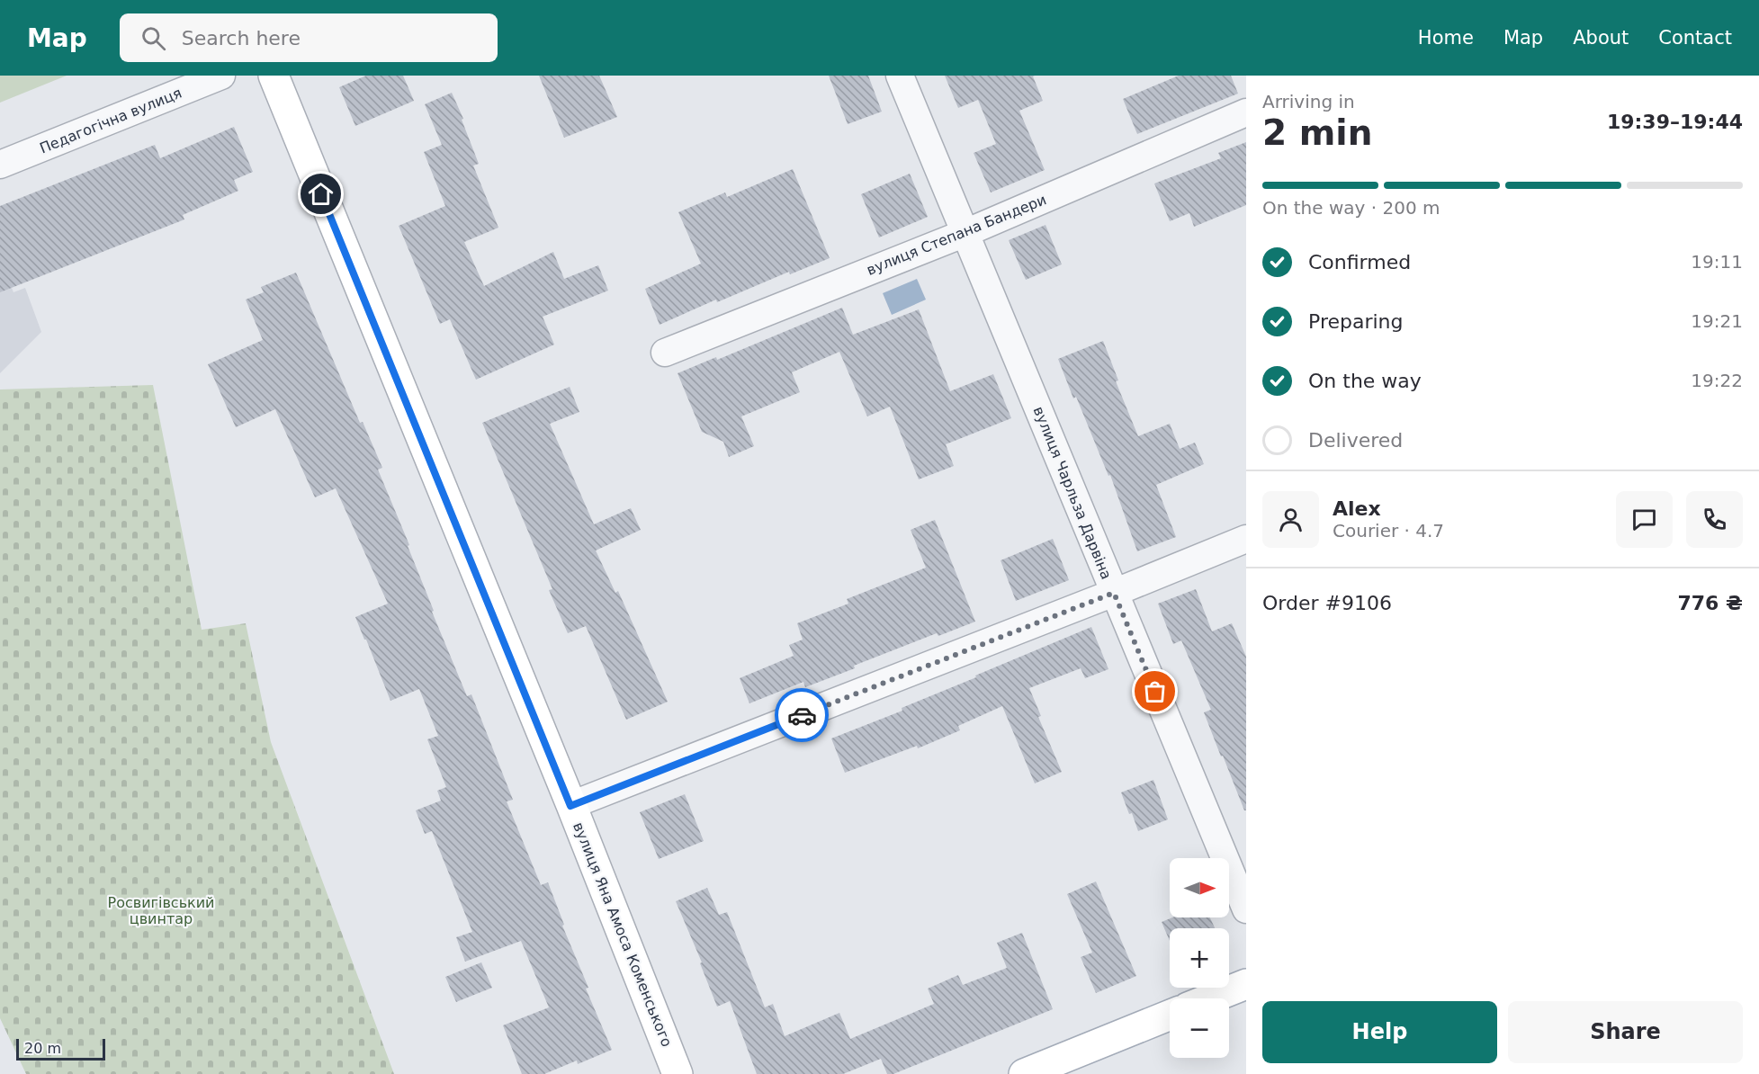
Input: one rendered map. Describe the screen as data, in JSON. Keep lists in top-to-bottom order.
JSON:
{
  "streets": {
    "street": [
      "Педагогічна вулиця",
      "вулиця Степана Бандери",
      "вулиця Чарльза Дарвіна",
      "вулиця Яна Амоса Коменського"
    ]
  },
  "crossings": [
    ["вулиця Степана Бандери", "вулиця Чарльза Дарвіна"]
  ],
  "parks": ["Росвигівський цвинтар"],
  "scale_bar": "20 m",
  "north": "right",
  "page": {
    "header": "Map",
    "search": "Search here",
    "nav": [
      "Home",
      "Map",
      "About",
      "Contact"
    ],
    "heading": ["2 min", "Arriving in", "19:39–19:44"],
    "panel": [
      "Alex",
      "Courier · 4.7",
      "Order #9106",
      "776 ₴"
    ],
    "bar": "On the way · 200 m",
    "list": [
      ["Confirmed", "19:11"],
      ["Preparing", "19:21"],
      ["On the way", "19:22"],
      "Delivered"
    ],
    "map_buttons": ["+", "−"],
    "buttons": ["Help", "Share"],
    "scale": "20 m"
  }
}
